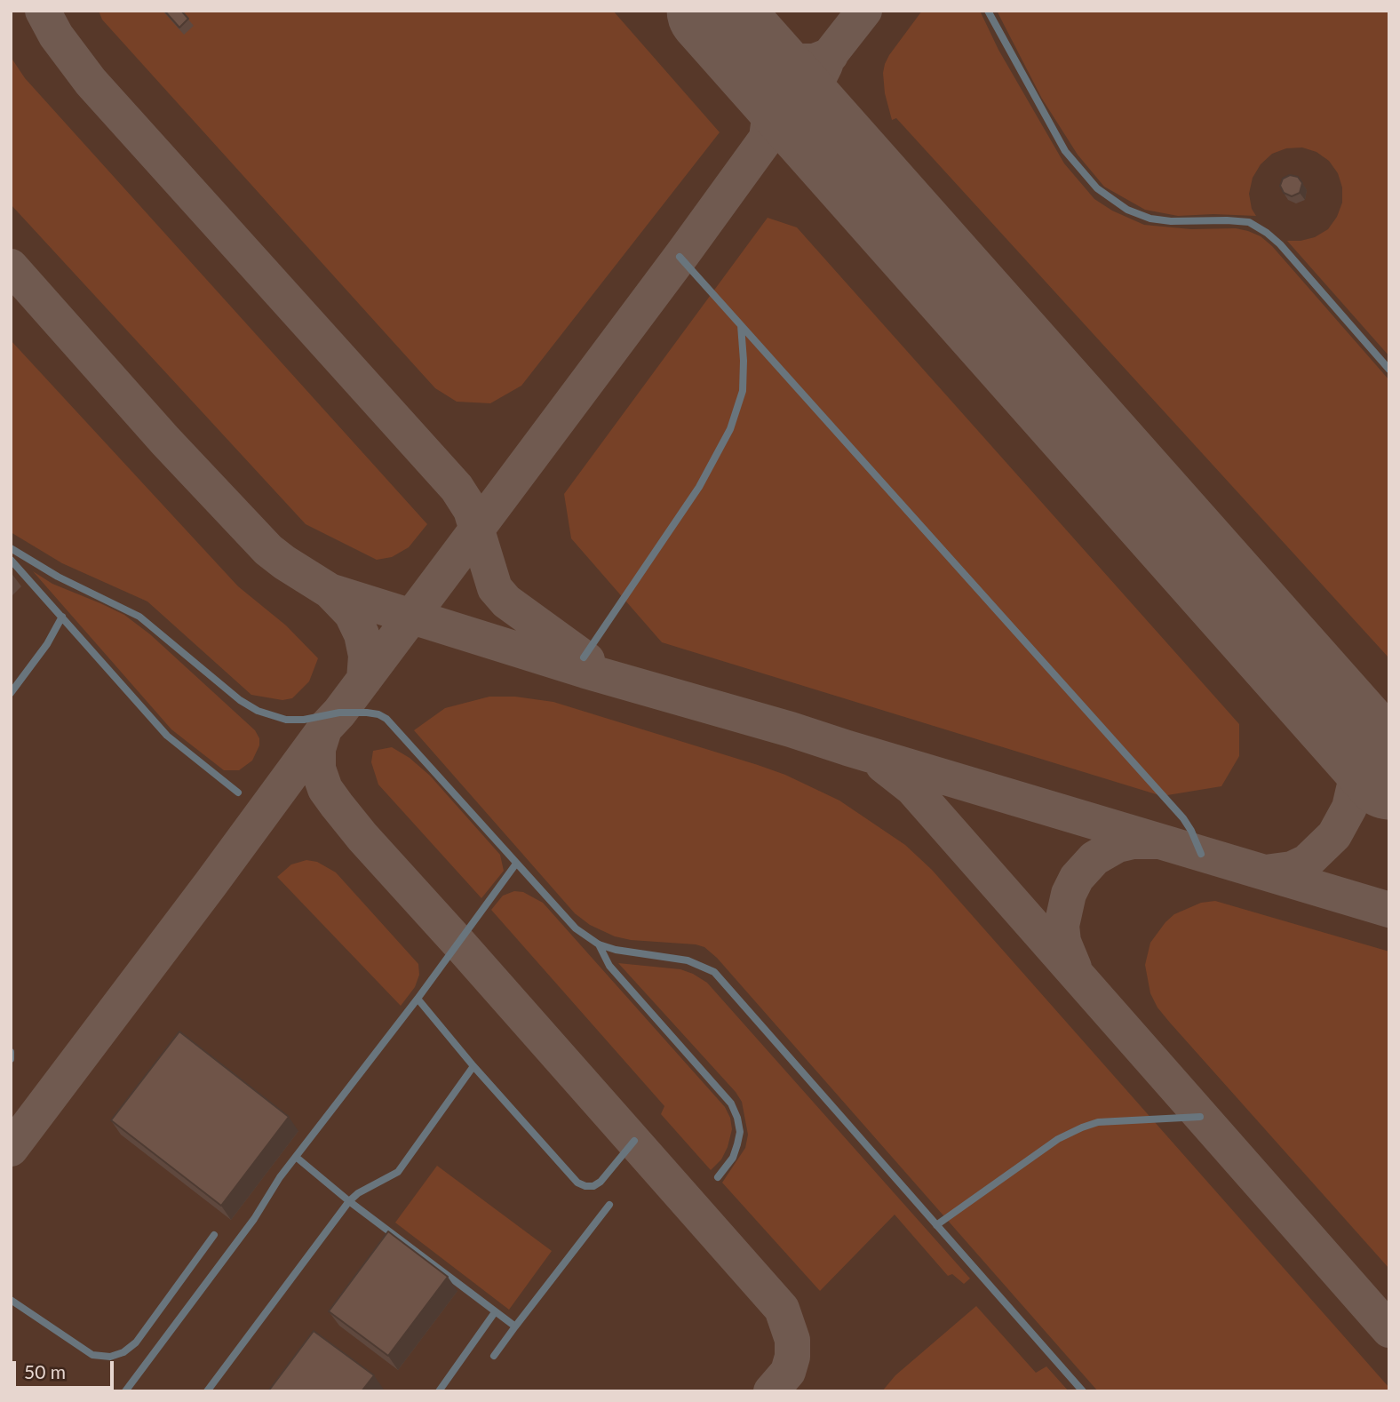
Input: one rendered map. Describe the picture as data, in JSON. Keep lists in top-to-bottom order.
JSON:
{
  "scale_bar": "50 m"
}
